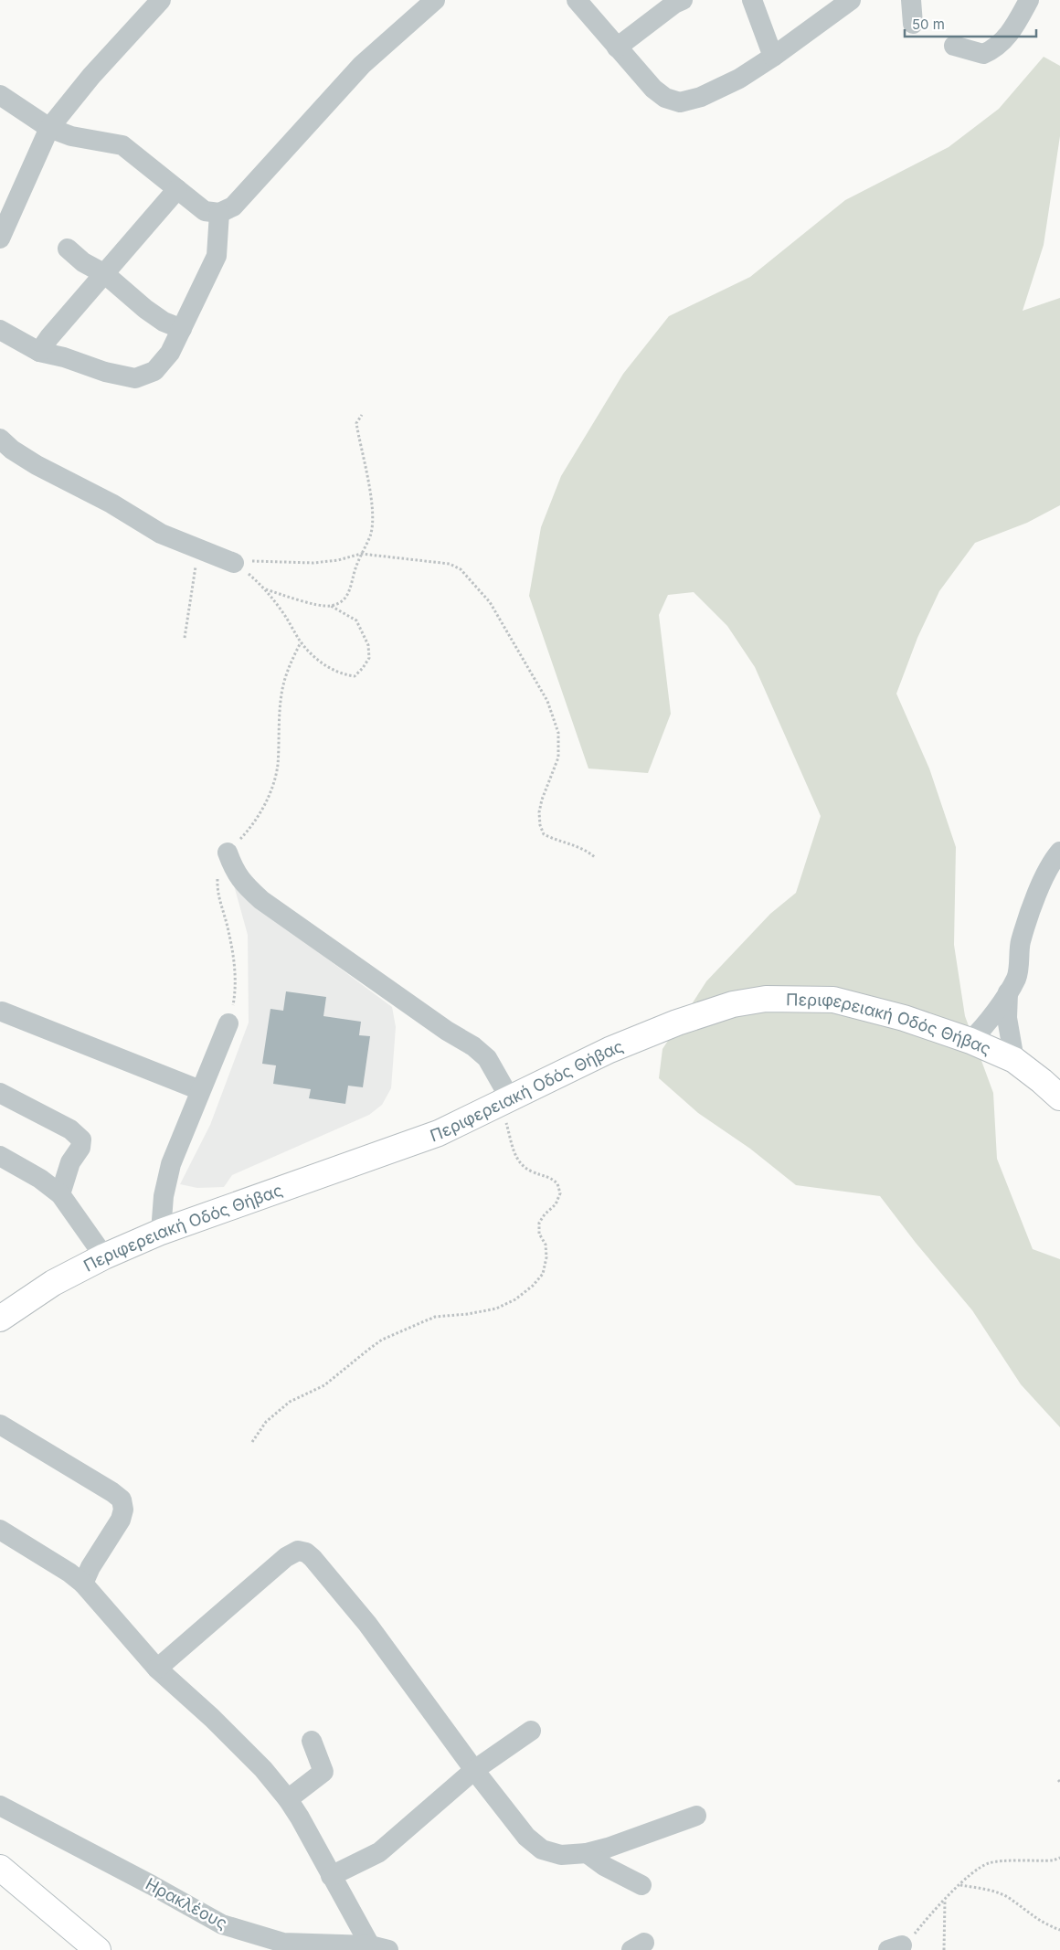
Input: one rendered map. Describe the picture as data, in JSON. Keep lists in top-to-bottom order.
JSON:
{
  "streets": {
    "main road": ["Περιφερειακή Οδός Θήβας"],
    "street": ["Ηρακλέους"]
  },
  "scale_bar": "50 m"
}
